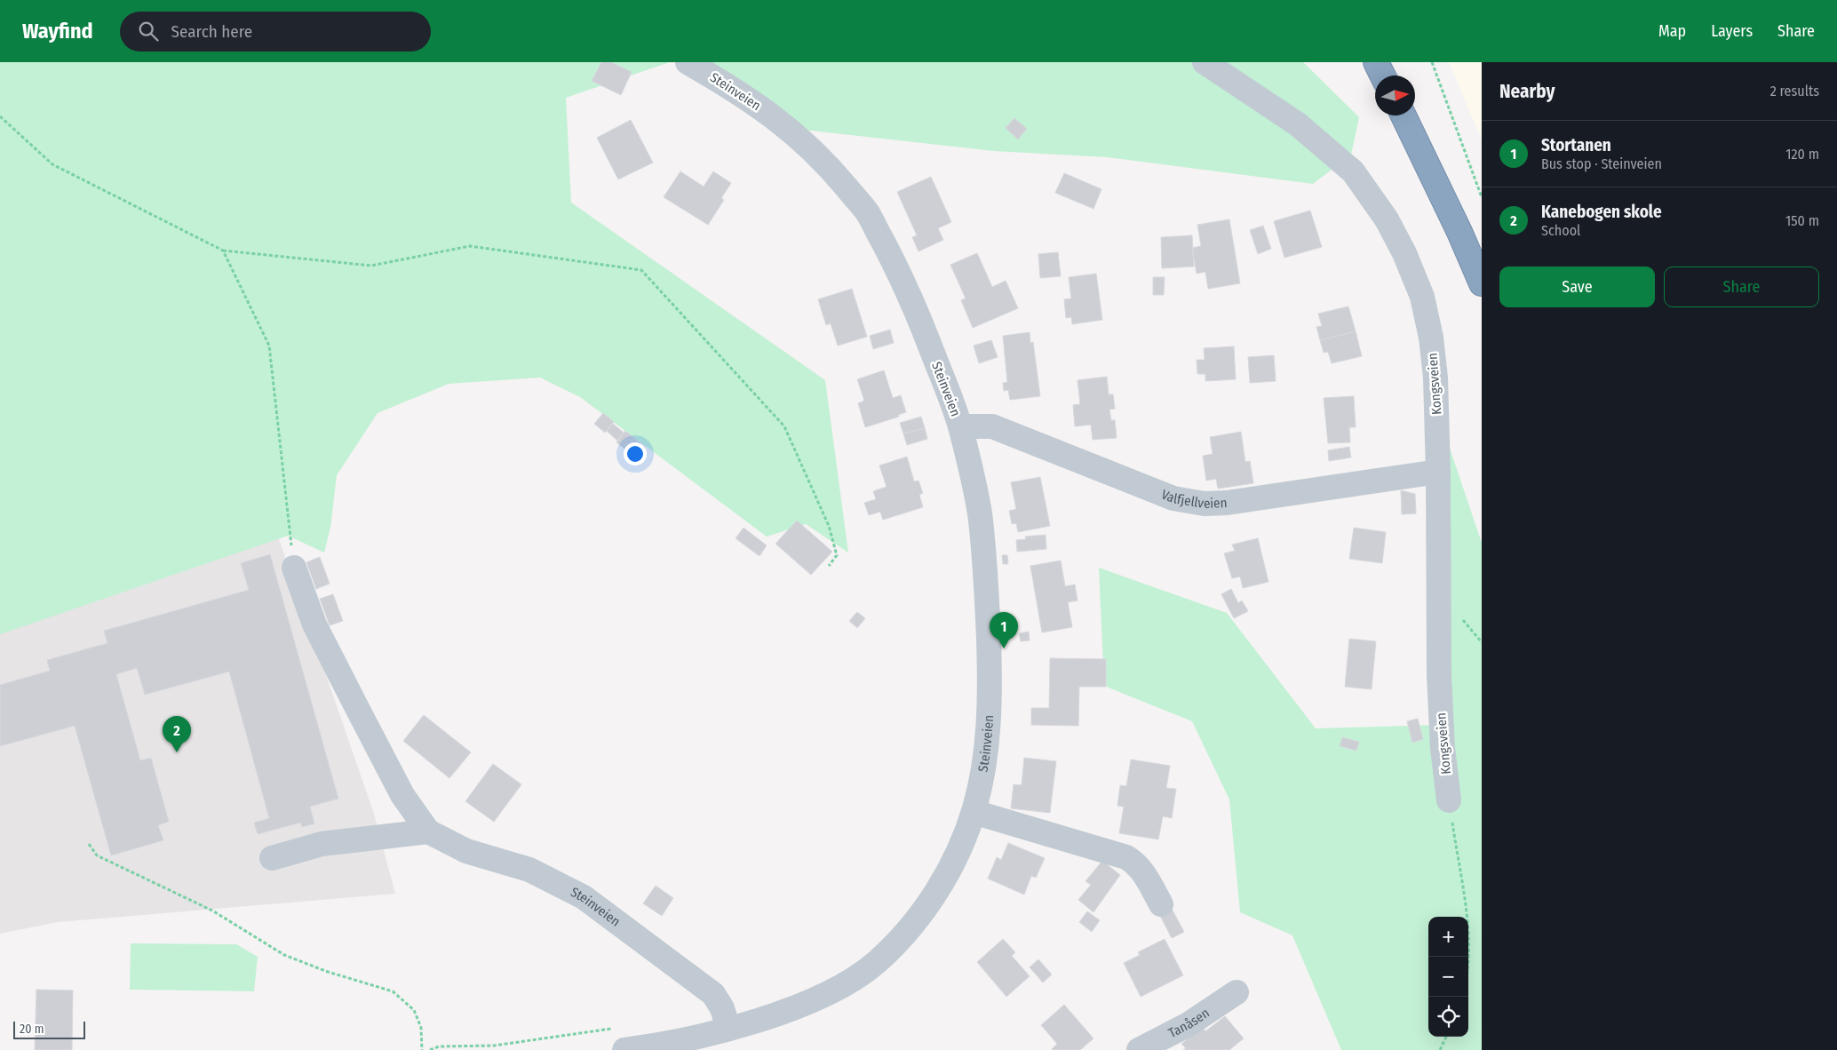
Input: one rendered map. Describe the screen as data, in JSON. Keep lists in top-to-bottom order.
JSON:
{
  "streets": {
    "street": [
      "Steinveien",
      "Kongsveien",
      "Valfjellveien",
      "Tanåsen"
    ]
  },
  "crossings": [
    ["Steinveien", "Valfjellveien"],
    ["Kongsveien", "Valfjellveien"]
  ],
  "scale_bar": "20 m",
  "north": "right",
  "page": {
    "header": "Wayfind",
    "search": "Search here",
    "nav": ["Map", "Layers", "Share"],
    "heading": ["Nearby", "2 results"],
    "list": [
      {
        "mark": "1",
        "name": "Stortanen",
        "note": "Bus stop · Steinveien",
        "value": "120 m"
      },
      {
        "mark": "2",
        "name": "Kanebogen skole",
        "note": "School",
        "value": "150 m"
      }
    ],
    "buttons": ["Save", "Share"],
    "pins": ["1", "2"],
    "map_buttons": ["+", "−"],
    "scale": "20 m"
  }
}
